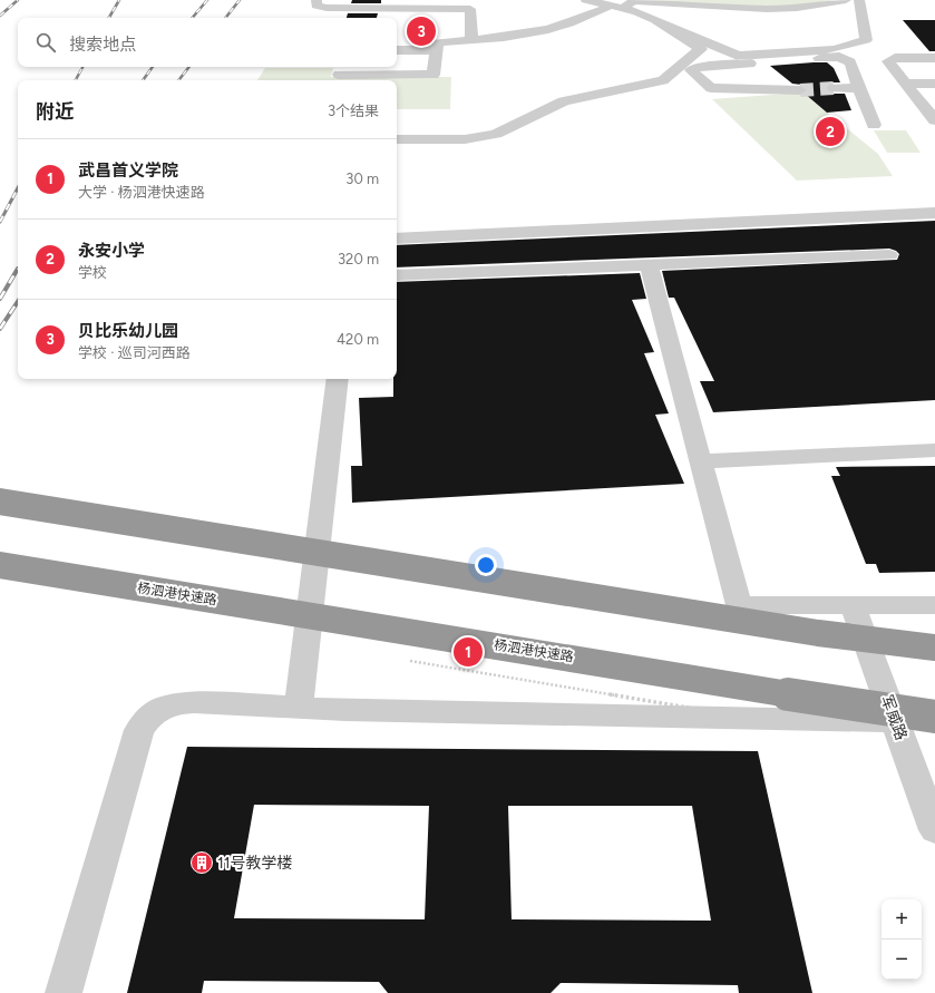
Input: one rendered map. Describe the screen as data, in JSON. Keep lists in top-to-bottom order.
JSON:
{
  "streets": {
    "highway": ["杨泗港快速路"],
    "street": ["军威路"]
  },
  "places": {
    "building": ["11号教学楼"]
  },
  "page": {
    "pins": ["3", "2", "1"],
    "search": "搜索地点",
    "heading": ["附近", "3个结果"],
    "list": [
      {
        "mark": "1",
        "name": "武昌首义学院",
        "note": "大学 · 杨泗港快速路",
        "value": "30 m"
      },
      {
        "mark": "2",
        "name": "永安小学",
        "note": "学校",
        "value": "320 m"
      },
      {
        "mark": "3",
        "name": "贝比乐幼儿园",
        "note": "学校 · 巡司河西路",
        "value": "420 m"
      }
    ],
    "map_buttons": ["+", "−"]
  }
}
